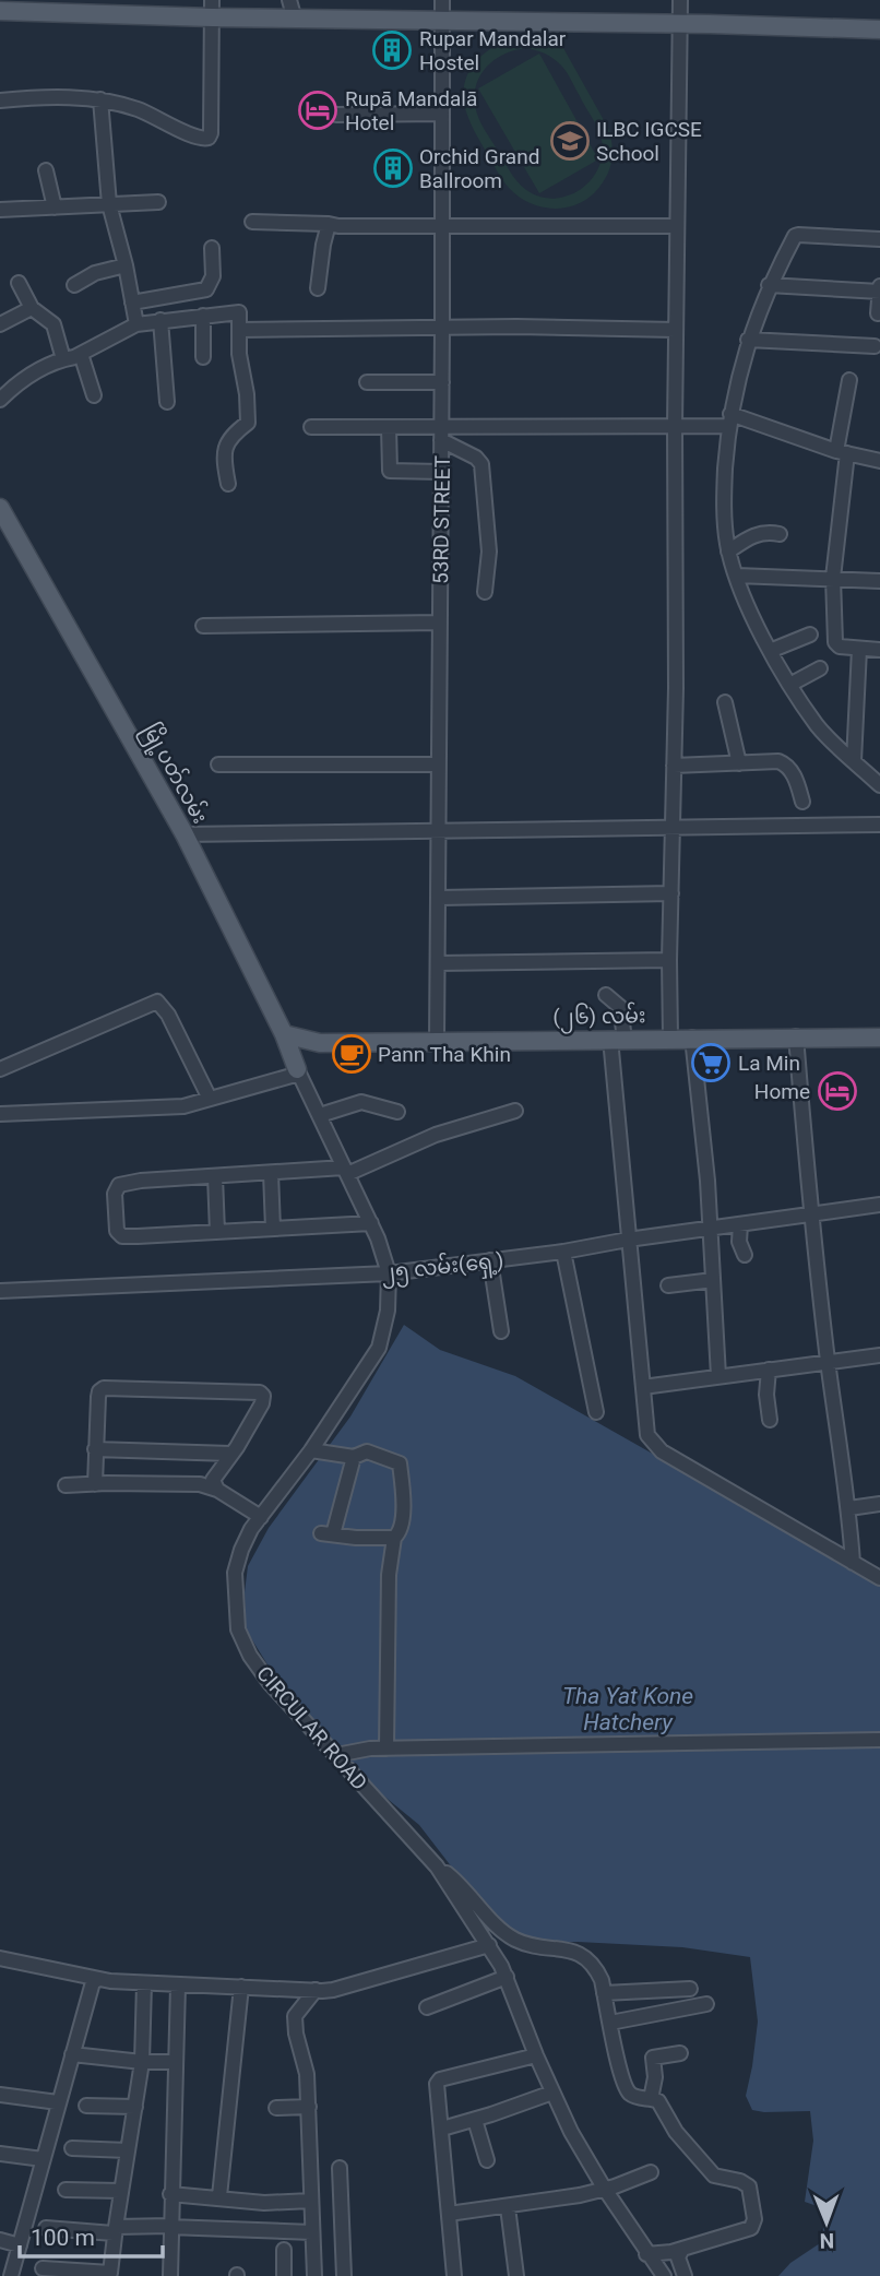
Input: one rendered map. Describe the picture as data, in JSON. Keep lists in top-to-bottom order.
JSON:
{
  "streets": {
    "main road": ["မြို့ပတ်လမ်း", "(၂၆) လမ်း"],
    "street": ["53RD STREET", "၂၅ လမ်း(ရှေ့)", "CIRCULAR ROAD"]
  },
  "crossings": [
    ["53RD STREET", "(၂၆) လမ်း"],
    ["မြို့ပတ်လမ်း", "(၂၆) လမ်း"],
    ["မြို့ပတ်လမ်း", "CIRCULAR ROAD"],
    ["၂၅ လမ်း(ရှေ့)", "CIRCULAR ROAD"]
  ],
  "water": ["Tha Yat Kone Hatchery"],
  "places": {
    "building": ["Rupar Mandalar Hostel", "Orchid Grand Ballroom"],
    "hotel": ["Rupā Mandalā Hotel", "Home"],
    "school or university": ["ILBC IGCSE School"],
    "cafe": ["Pann Tha Khin"],
    "supermarket": ["La Min"]
  },
  "scale_bar": "100 m",
  "north": "bottom"
}
